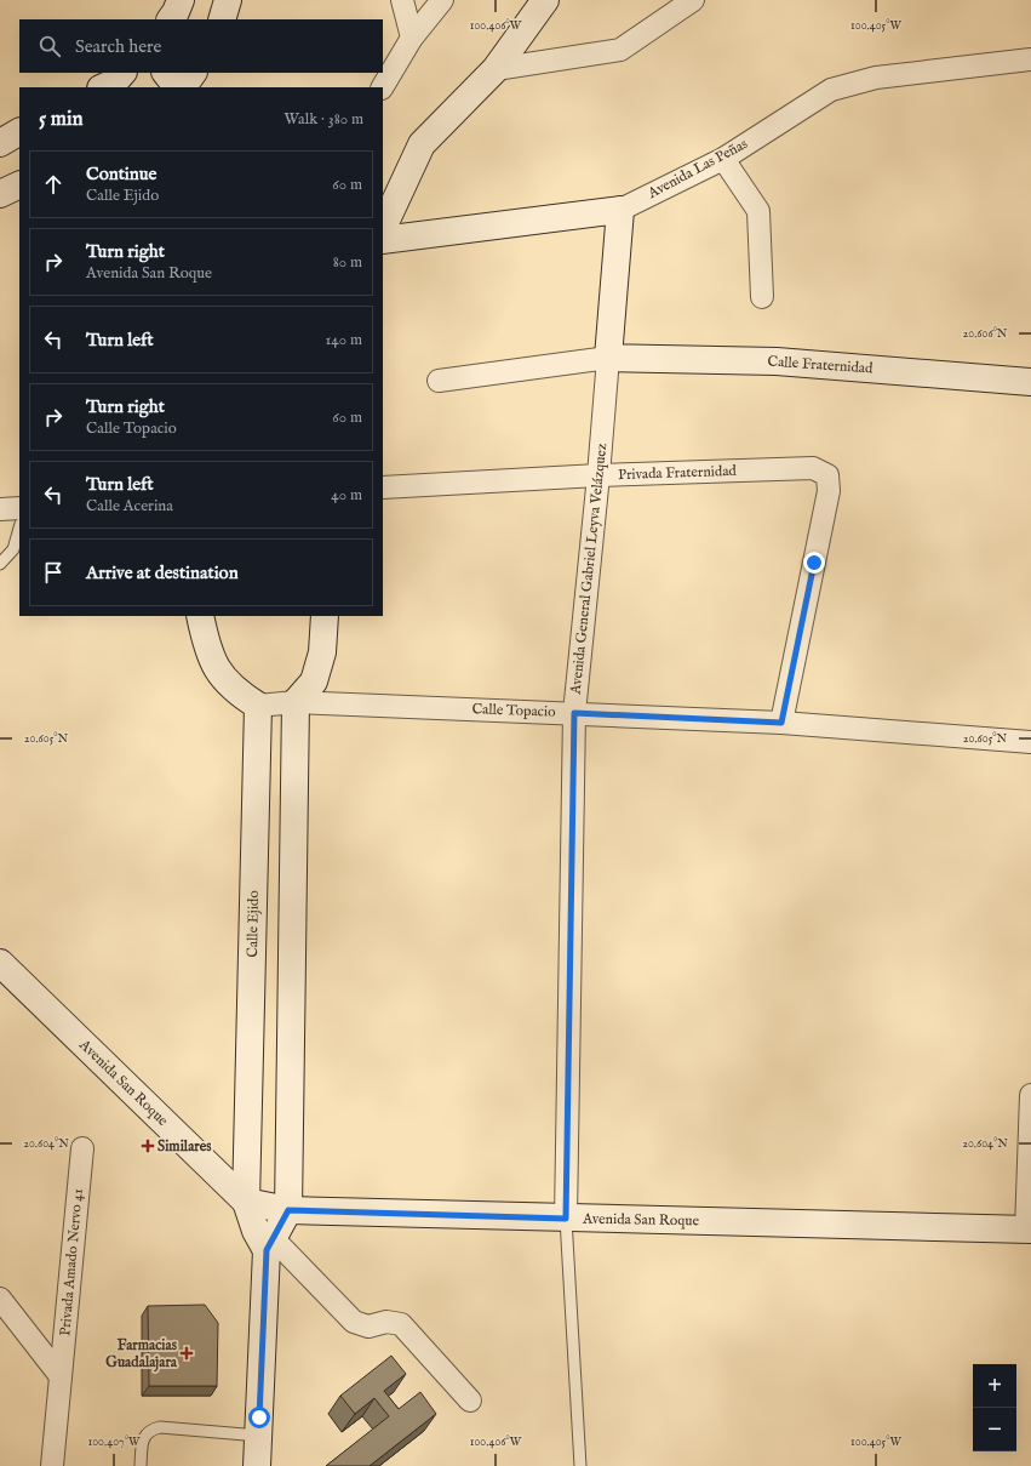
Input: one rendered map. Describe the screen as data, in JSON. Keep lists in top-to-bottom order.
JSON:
{
  "streets": {
    "street": [
      "Avenida Las Peñas",
      "Calle Fraternidad",
      "Privada Fraternidad",
      "Avenida General Gabriel Leyva Velázquez",
      "Calle Topacio",
      "Calle Ejido",
      "Avenida San Roque",
      "Privada Amado Nervo 41"
    ]
  },
  "crossings": [
    ["Avenida Las Peñas", "Avenida General Gabriel Leyva Velázquez"],
    ["Calle Fraternidad", "Avenida General Gabriel Leyva Velázquez"],
    ["Privada Fraternidad", "Avenida General Gabriel Leyva Velázquez"],
    ["Privada Fraternidad", "Calle Topacio"],
    ["Avenida General Gabriel Leyva Velázquez", "Calle Topacio"],
    ["Avenida General Gabriel Leyva Velázquez", "Avenida San Roque"],
    ["Calle Topacio", "Calle Ejido"],
    ["Calle Ejido", "Avenida San Roque"]
  ],
  "places": {
    "health": ["Similares", "Farmacias Guadalajara"]
  },
  "page": {
    "search": "Search here",
    "heading": ["5 min", "Walk · 380 m"],
    "list": [
      ["Continue", "Calle Ejido", "60 m"],
      ["Turn right", "Avenida San Roque", "80 m"],
      ["Turn left", "140 m"],
      ["Turn right", "Calle Topacio", "60 m"],
      ["Turn left", "Calle Acerina", "40 m"],
      "Arrive at destination"
    ],
    "map_buttons": ["+", "−"]
  },
  "coordinates": [
    "100.406°W",
    "100.405°W",
    "20.606°N",
    "20.605°N",
    "20.604°N",
    "100.407°W"
  ]
}
